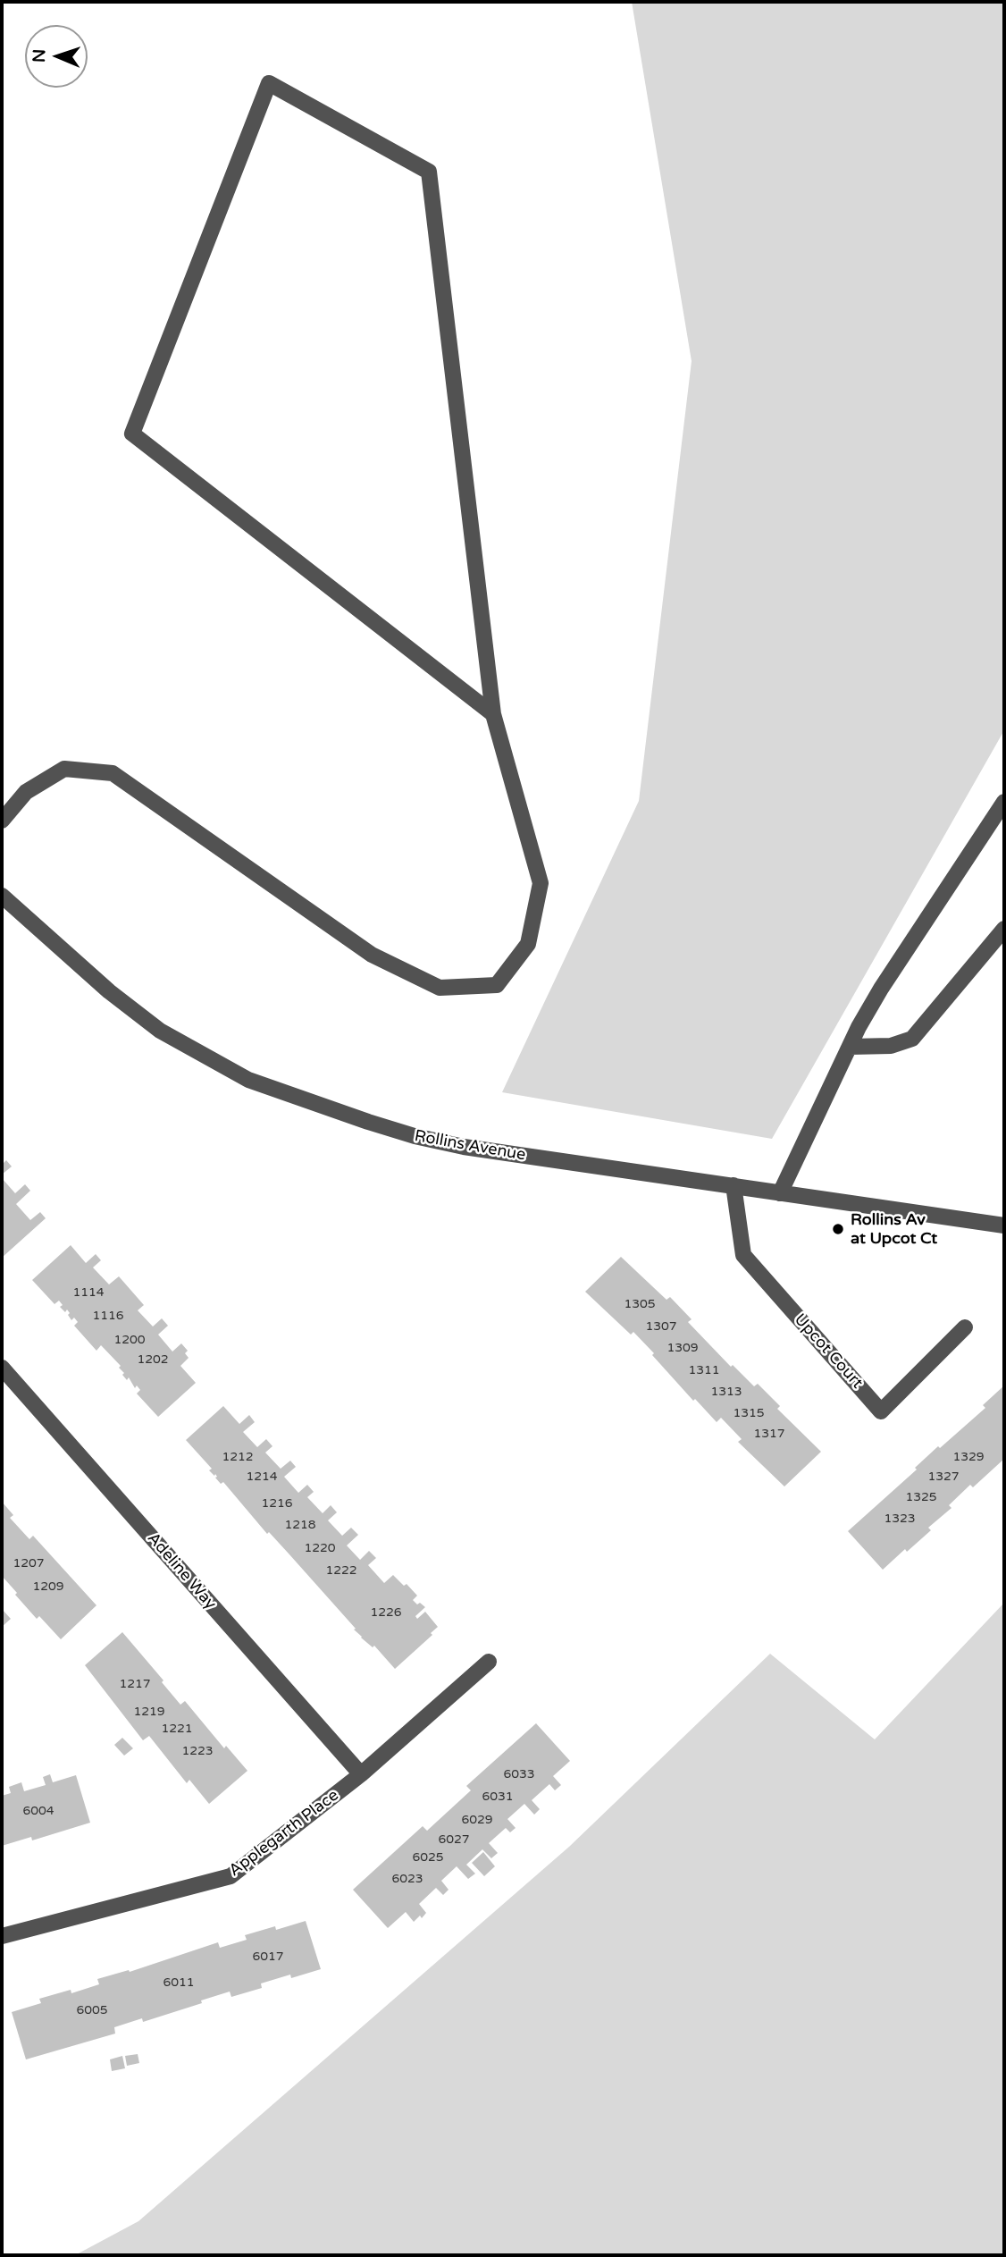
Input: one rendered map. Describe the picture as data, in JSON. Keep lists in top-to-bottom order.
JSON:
{
  "streets": {
    "street": [
      "Rollins Avenue",
      "Upcot Court",
      "Adeline Way",
      "Applegarth Place"
    ]
  },
  "crossings": [
    ["Rollins Avenue", "Upcot Court"],
    ["Adeline Way", "Applegarth Place"]
  ],
  "places": ["Rollins Av at Upcot Ct"],
  "house_numbers": [
    "1114",
    "1305",
    "1116",
    "1307",
    "1200",
    "1309",
    "1202",
    "1311",
    "1313",
    "1315",
    "1317",
    "1212",
    "1329",
    "1214",
    "1327",
    "1325",
    "1216",
    "1323",
    "1218",
    "1220",
    "1207",
    "1222",
    "1209",
    "1226",
    "1217",
    "1219",
    "1221",
    "1223",
    "6033",
    "6031",
    "6004",
    "6029",
    "6027",
    "6025",
    "6023",
    "6017",
    "6011",
    "6005"
  ],
  "north": "left"
}
